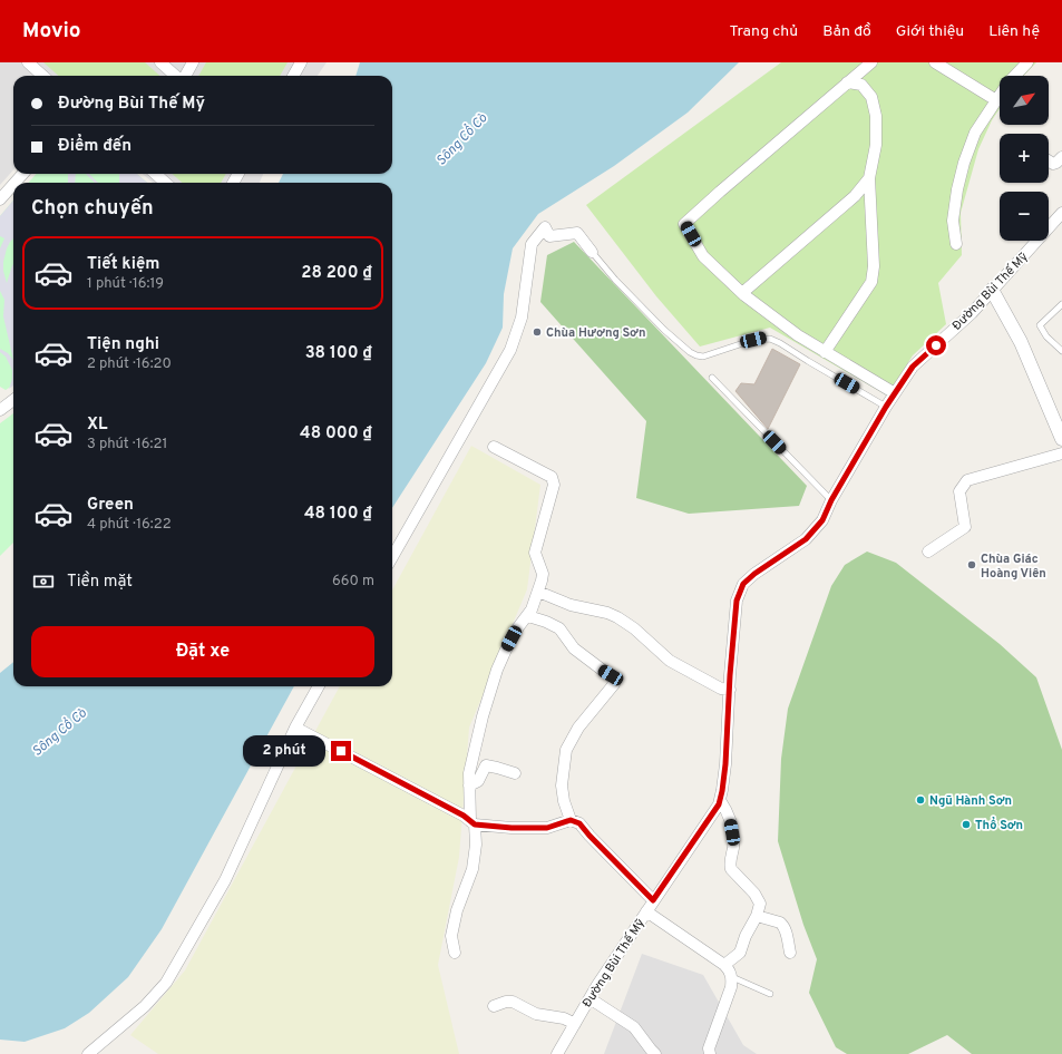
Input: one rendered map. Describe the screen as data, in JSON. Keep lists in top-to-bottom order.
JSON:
{
  "streets": {
    "street": ["Đường Bùi Thế Mỹ"]
  },
  "water": ["Sông Cổ Cò"],
  "places": [
    "Chùa Hương Sơn",
    "Chùa Giác Hoàng Viên",
    "Ngũ Hành Sơn",
    "Thổ Sơn"
  ],
  "north": "top right",
  "page": {
    "header": "Movio",
    "nav": [
      "Trang chủ",
      "Bản đồ",
      "Giới thiệu",
      "Liên hệ"
    ],
    "map_buttons": ["+", "−"],
    "banner": ["Đường Bùi Thế Mỹ", "Điểm đến"],
    "heading": "Chọn chuyến",
    "list": [
      {
        "name": "Tiết kiệm",
        "note": "1 phút · 16:19",
        "value": "28 200 ₫"
      },
      {
        "name": "Tiện nghi",
        "note": "2 phút · 16:20",
        "value": "38 100 ₫"
      },
      {
        "name": "XL",
        "note": "3 phút · 16:21",
        "value": "48 000 ₫"
      },
      {
        "name": "Green",
        "note": "4 phút · 16:22",
        "value": "48 100 ₫"
      }
    ],
    "pay": ["Tiền mặt", "660 m"],
    "buttons": "Đặt xe",
    "bubble": "2 phút"
  }
}
